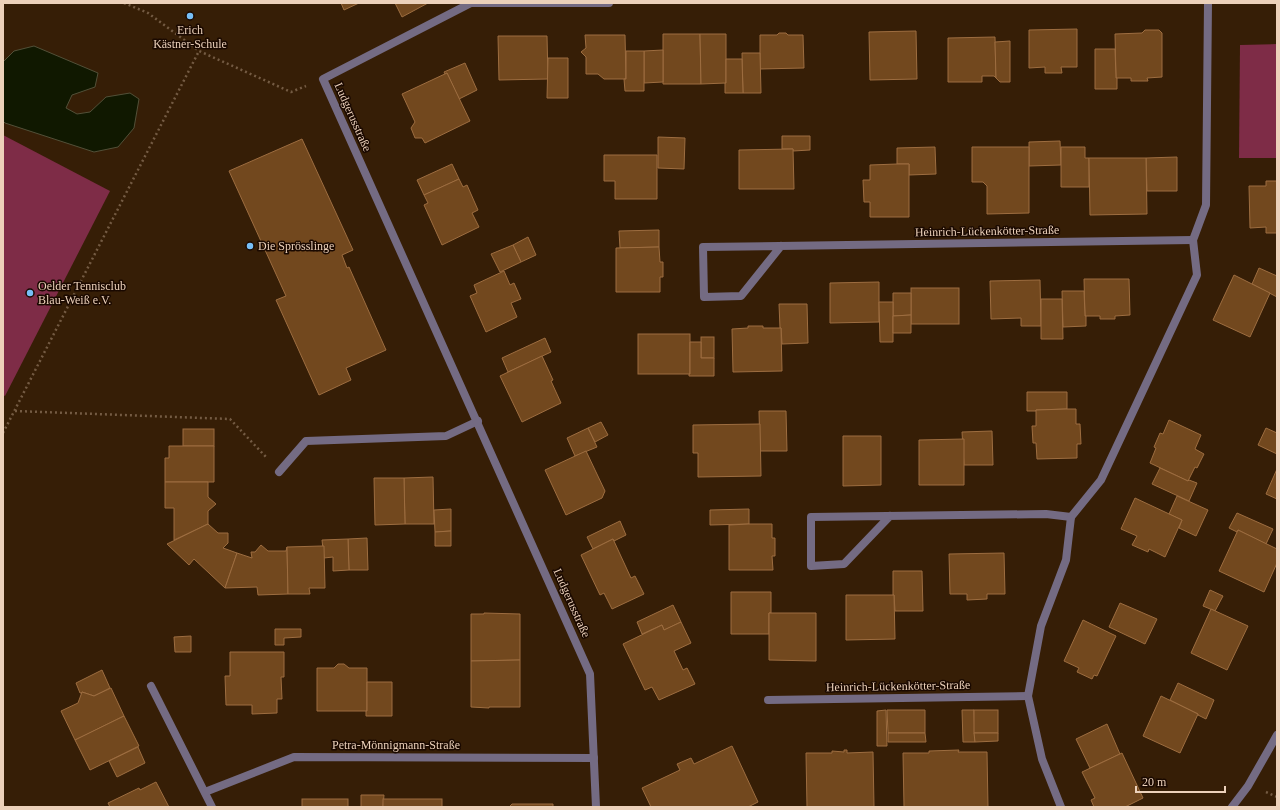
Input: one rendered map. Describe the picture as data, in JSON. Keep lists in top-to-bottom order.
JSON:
{
  "streets": {
    "street": ["Ludgerusstraße", "Heinrich-Lückenkötter-Straße", "Petra-Mönnigmann-Straße"]
  },
  "crossings": [
    ["Ludgerusstraße", "Petra-Mönnigmann-Straße"]
  ],
  "places": ["Erich Kästner-Schule", "Die Sprösslinge", "Oelder Tennisclub Blau-Weiß e.V."],
  "scale_bar": "20 m"
}
